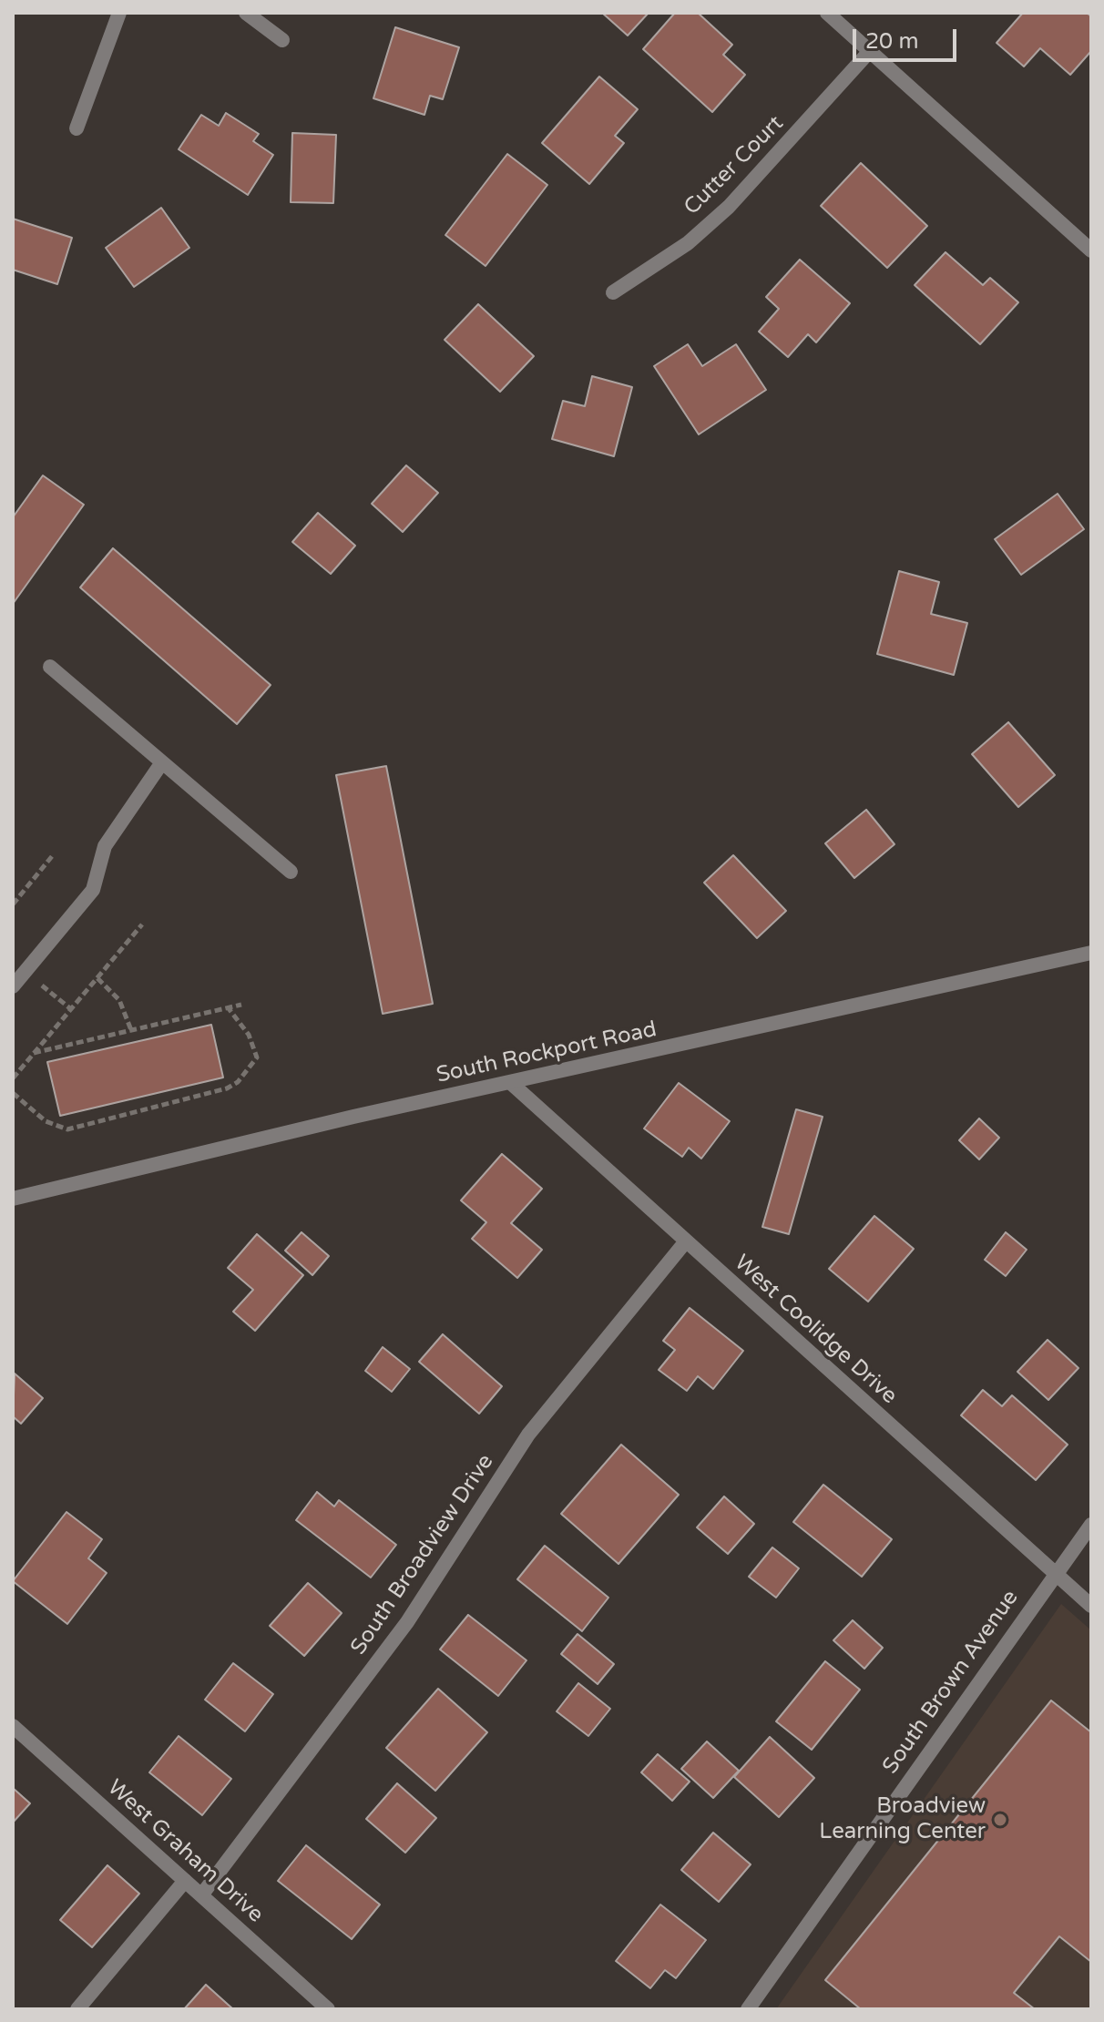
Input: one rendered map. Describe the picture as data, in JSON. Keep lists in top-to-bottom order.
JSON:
{
  "streets": {
    "street": [
      "Cutter Court",
      "South Rockport Road",
      "West Coolidge Drive",
      "South Broadview Drive",
      "South Brown Avenue",
      "West Graham Drive"
    ]
  },
  "crossings": [
    ["South Rockport Road", "West Coolidge Drive"],
    ["West Coolidge Drive", "South Broadview Drive"],
    ["West Coolidge Drive", "South Brown Avenue"],
    ["South Broadview Drive", "West Graham Drive"]
  ],
  "places": ["Broadview Learning Center"],
  "scale_bar": "20 m"
}
